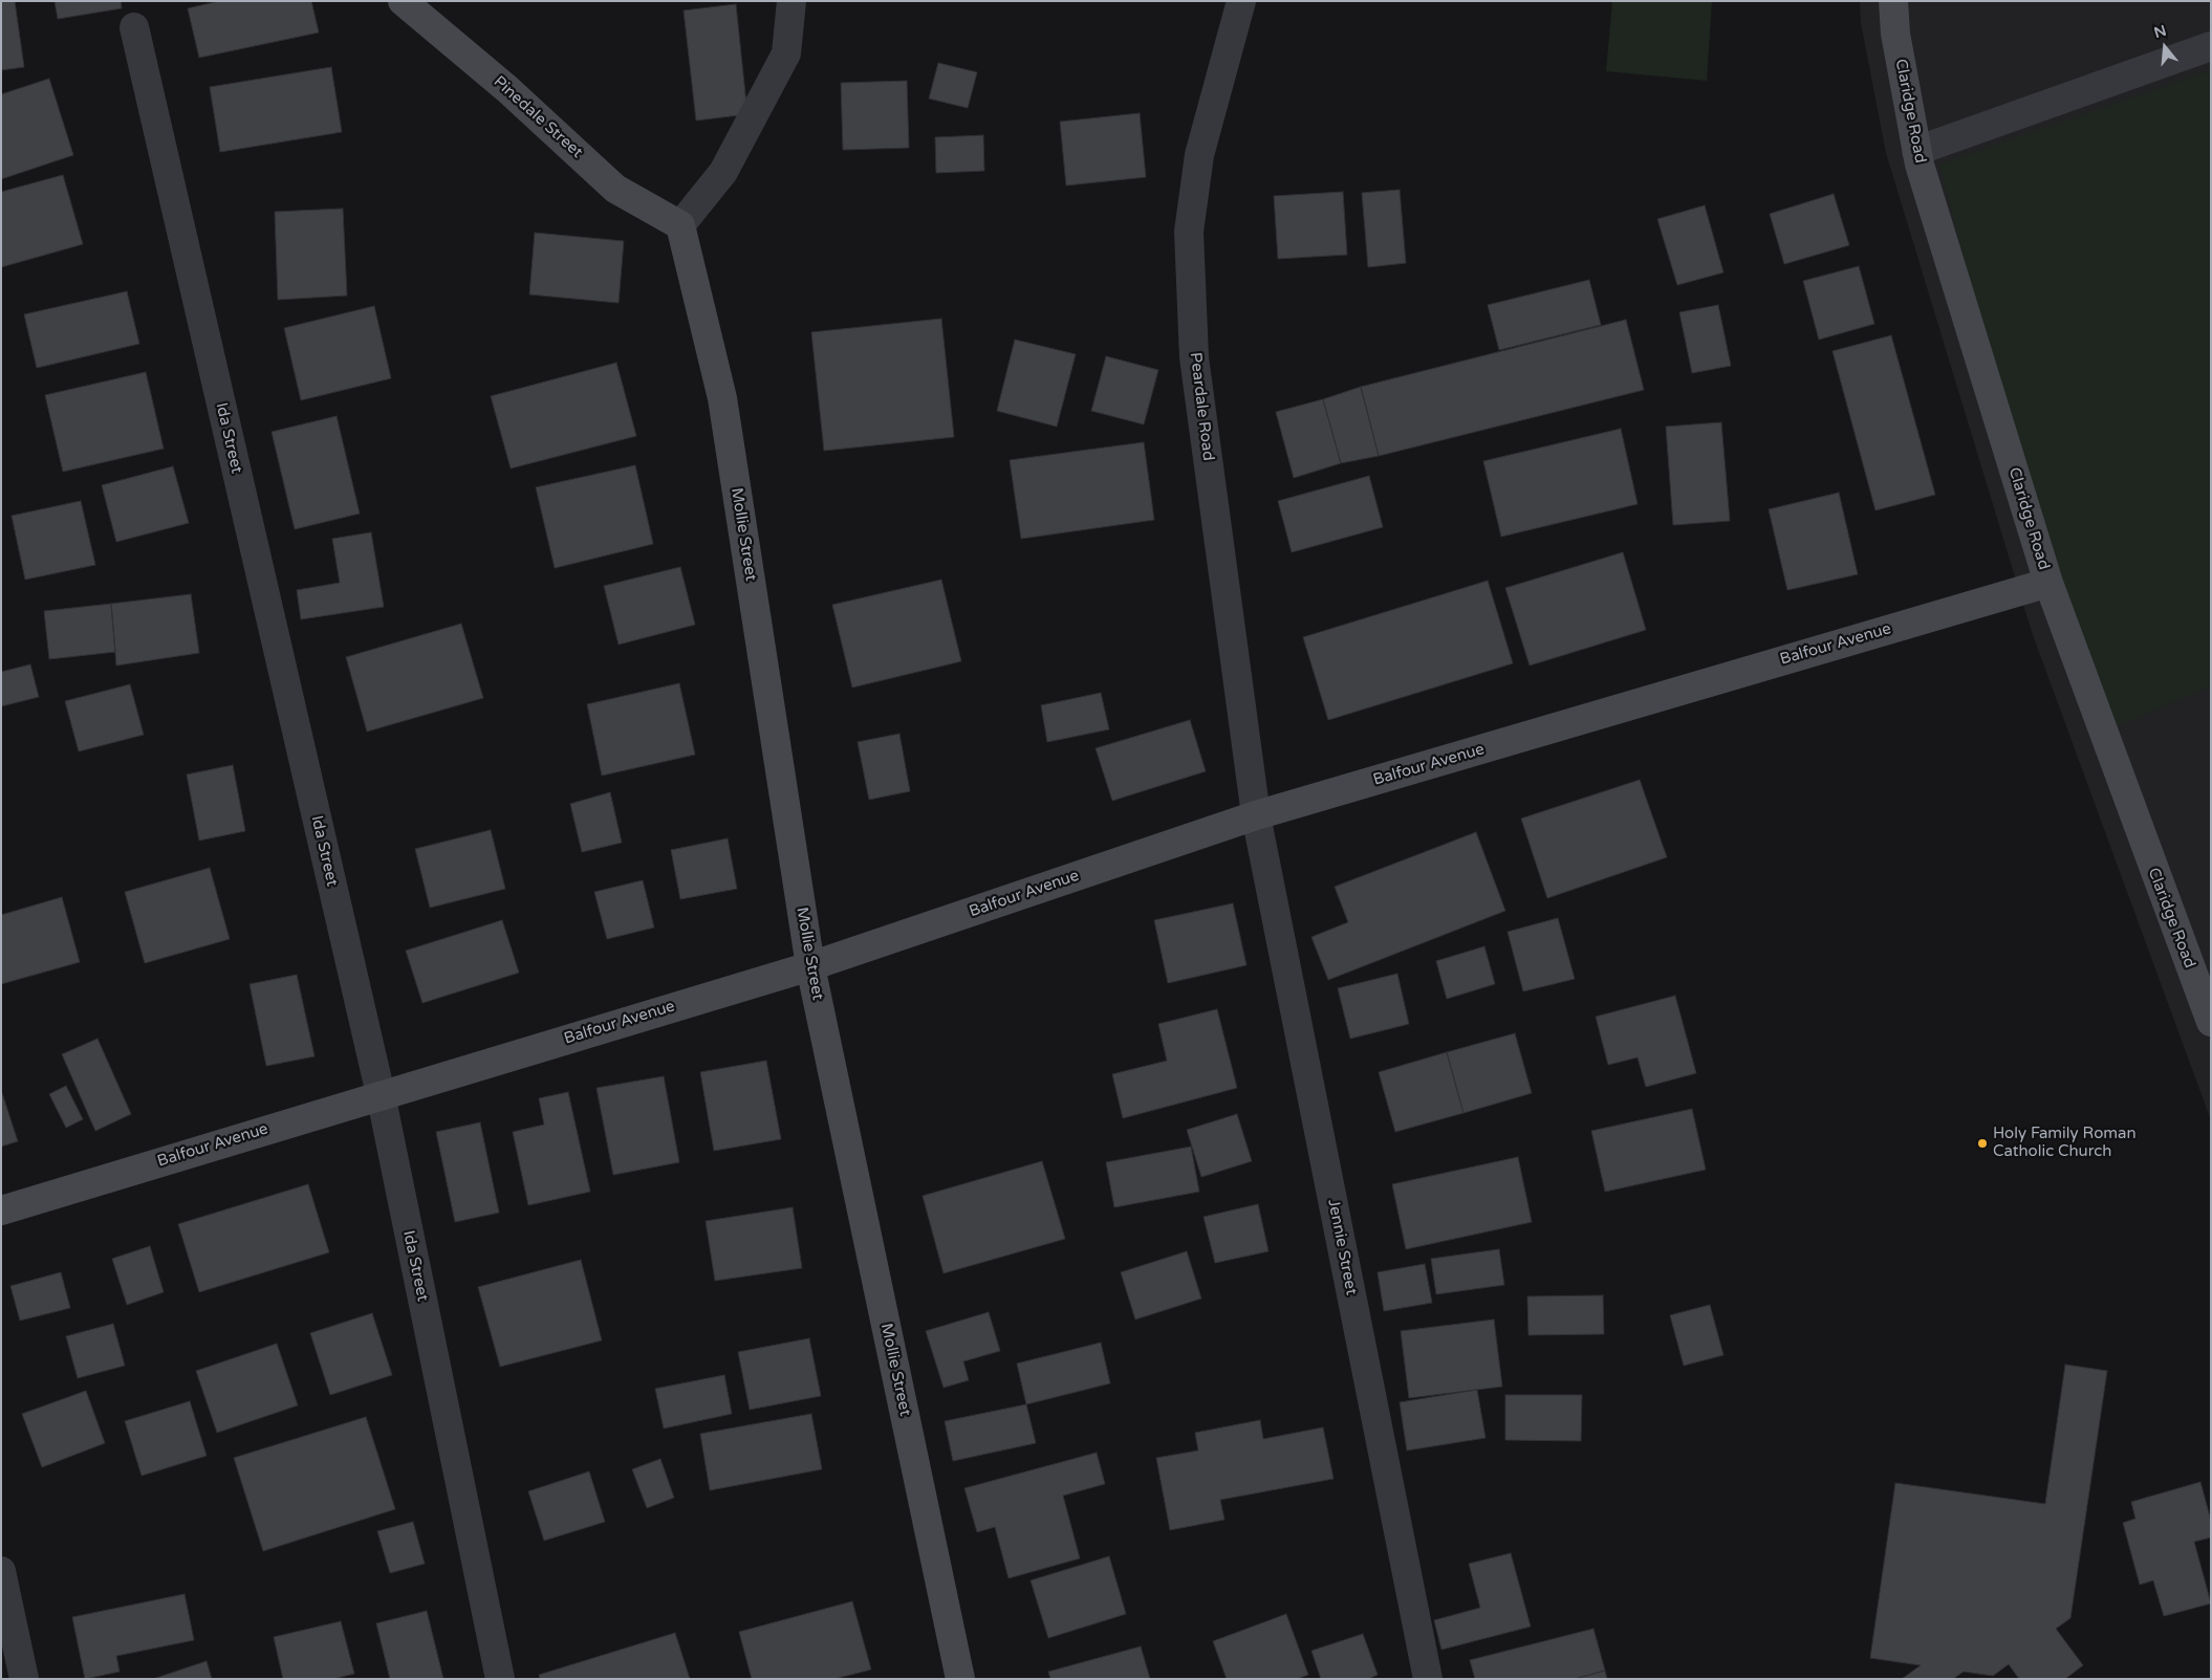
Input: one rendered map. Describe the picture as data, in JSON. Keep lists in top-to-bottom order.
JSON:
{
  "streets": {
    "street": [
      "Claridge Road",
      "Pinedale Street",
      "Peardale Road",
      "Ida Street",
      "Mollie Street",
      "Balfour Avenue",
      "Jennie Street"
    ]
  },
  "crossings": [
    ["Claridge Road", "Balfour Avenue"],
    ["Pinedale Street", "Mollie Street"],
    ["Peardale Road", "Balfour Avenue"],
    ["Peardale Road", "Jennie Street"],
    ["Ida Street", "Balfour Avenue"],
    ["Mollie Street", "Balfour Avenue"],
    ["Balfour Avenue", "Jennie Street"]
  ],
  "places": ["Holy Family Roman Catholic Church"],
  "north": "top"
}
